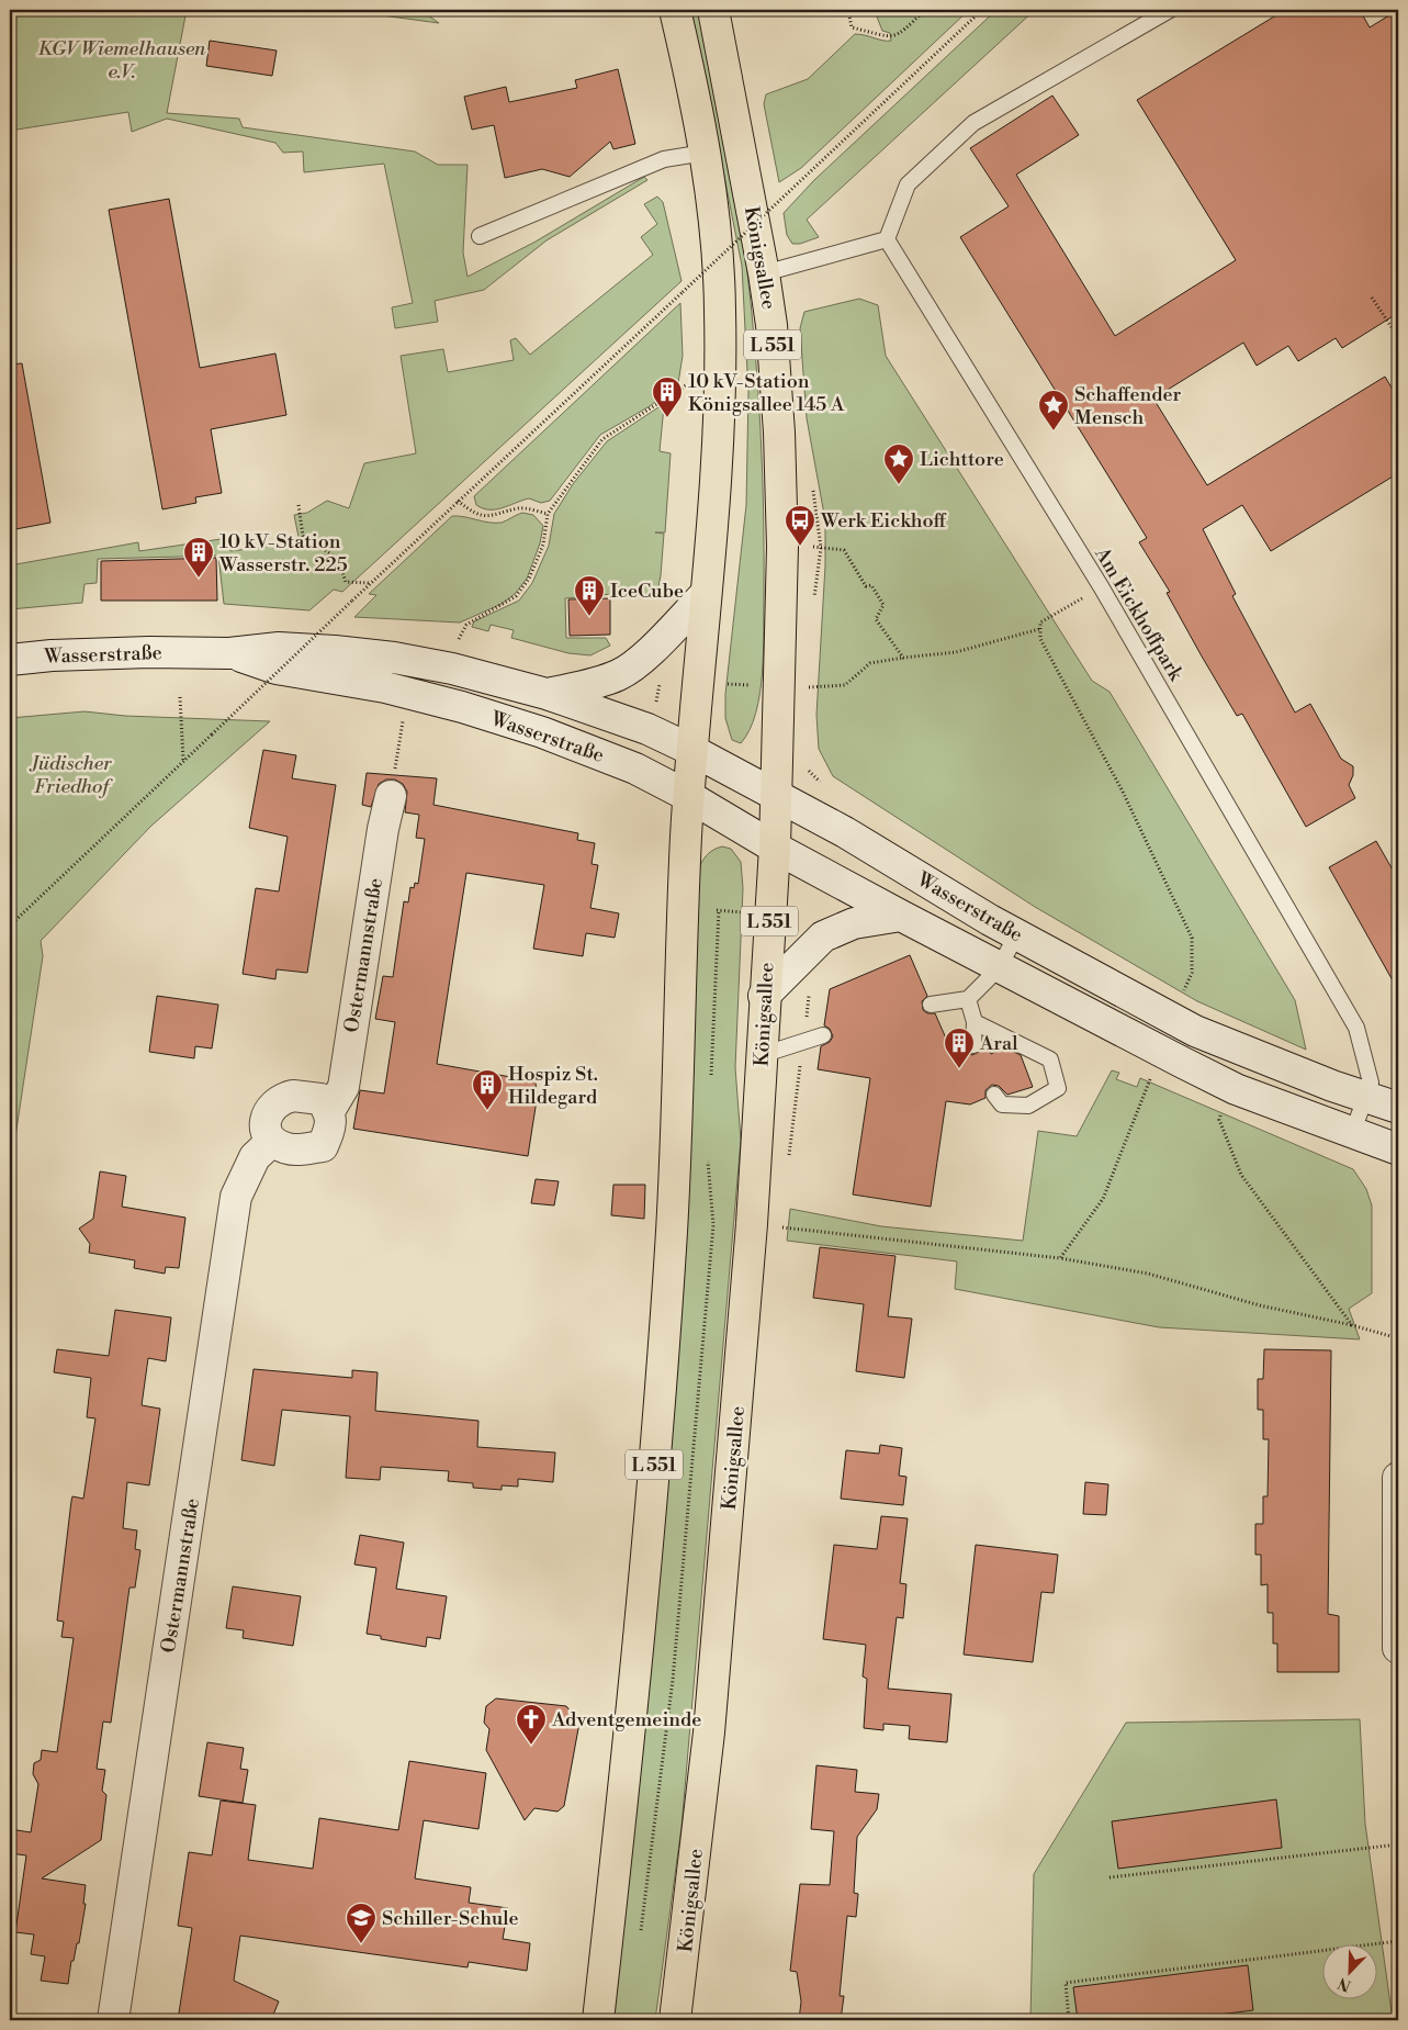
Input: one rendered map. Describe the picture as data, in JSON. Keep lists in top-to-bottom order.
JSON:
{
  "streets": {
    "main road": [
      "Königsallee",
      "L 551",
      "Wasserstraße",
      "Ostermannstraße"
    ],
    "lane": ["Am Eickhoffpark"]
  },
  "crossings": [
    ["Königsallee", "L 551"],
    ["Königsallee", "Wasserstraße"],
    ["L 551", "Wasserstraße"],
    ["Am Eickhoffpark", "Wasserstraße"]
  ],
  "parks": ["KGV Wiemelhausen e.V.", "Jüdischer Friedhof"],
  "places": {
    "building": [
      "10 kV-Station Königsallee 145 A",
      "10 kV-Station Wasserstr. 225",
      "IceCube",
      "Aral",
      "Hospiz St. Hildegard"
    ],
    "place": ["Schaffender Mensch", "Lichttore"],
    "bus stop": ["Werk Eickhoff"],
    "church": ["Adventgemeinde"],
    "school or university": ["Schiller-Schule"]
  },
  "north": "bottom left"
}
